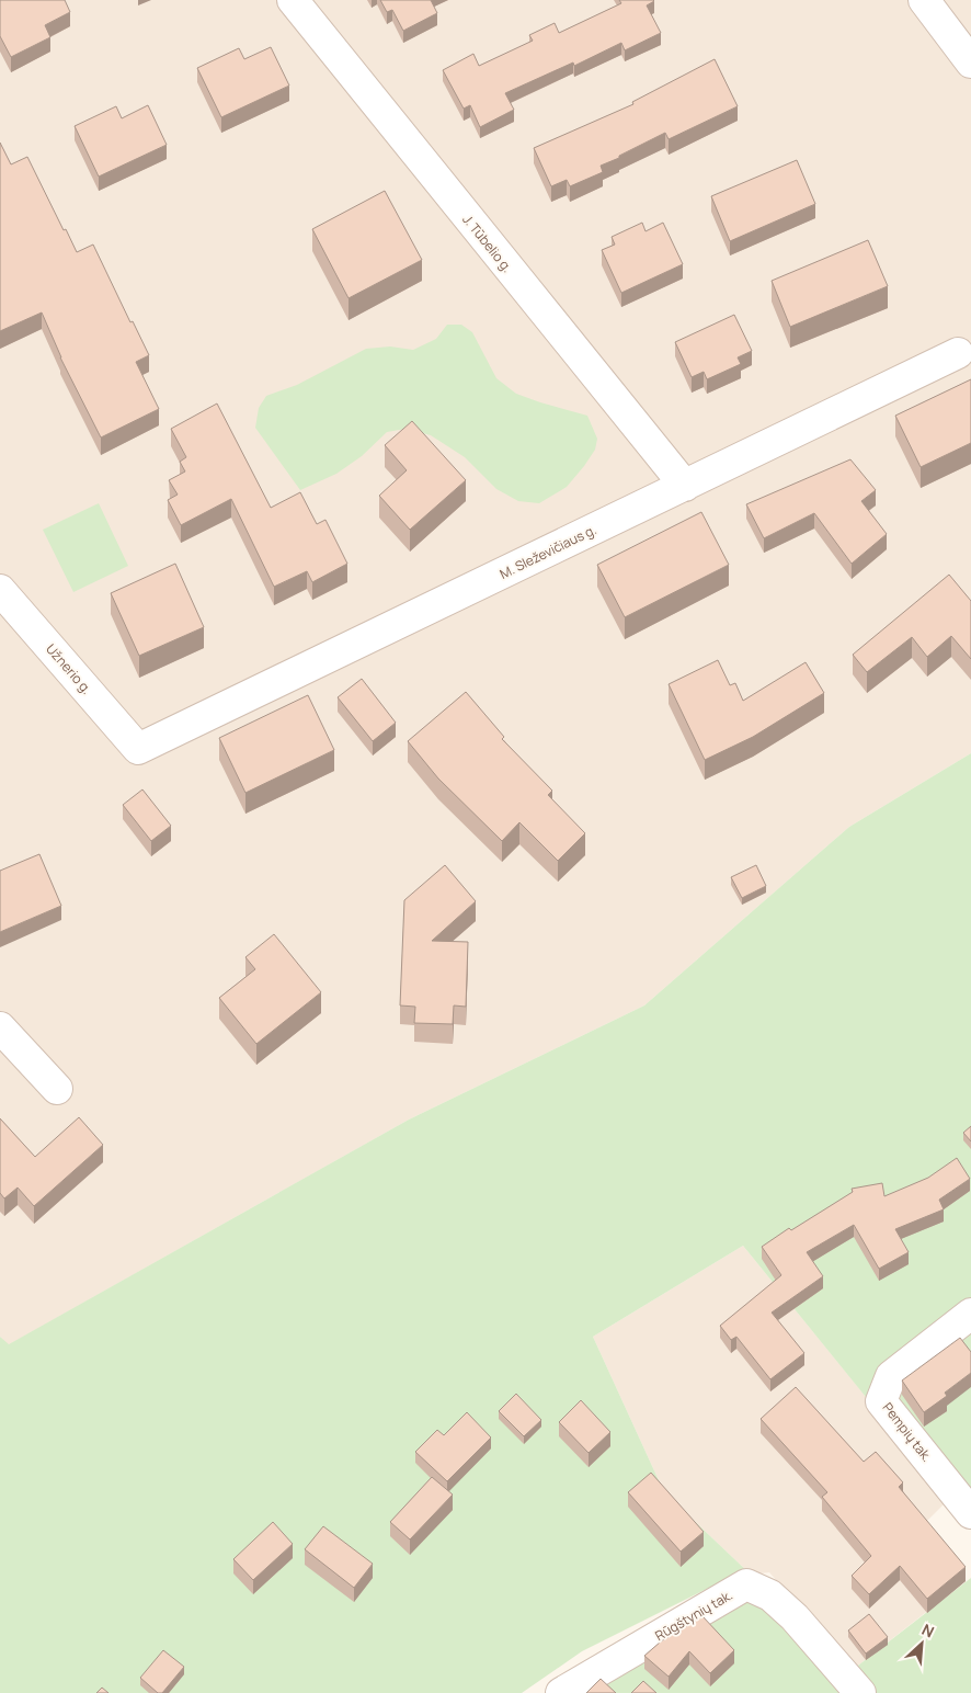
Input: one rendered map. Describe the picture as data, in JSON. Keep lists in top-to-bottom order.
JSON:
{
  "streets": {
    "street": [
      "J. Tūbelio g.",
      "M. Sleževičiaus g.",
      "Užnerio g.",
      "Pempių tak.",
      "Rūgštynių tak."
    ]
  },
  "crossings": [
    ["J. Tūbelio g.", "M. Sleževičiaus g."],
    ["M. Sleževičiaus g.", "Užnerio g."]
  ],
  "north": "top right"
}
